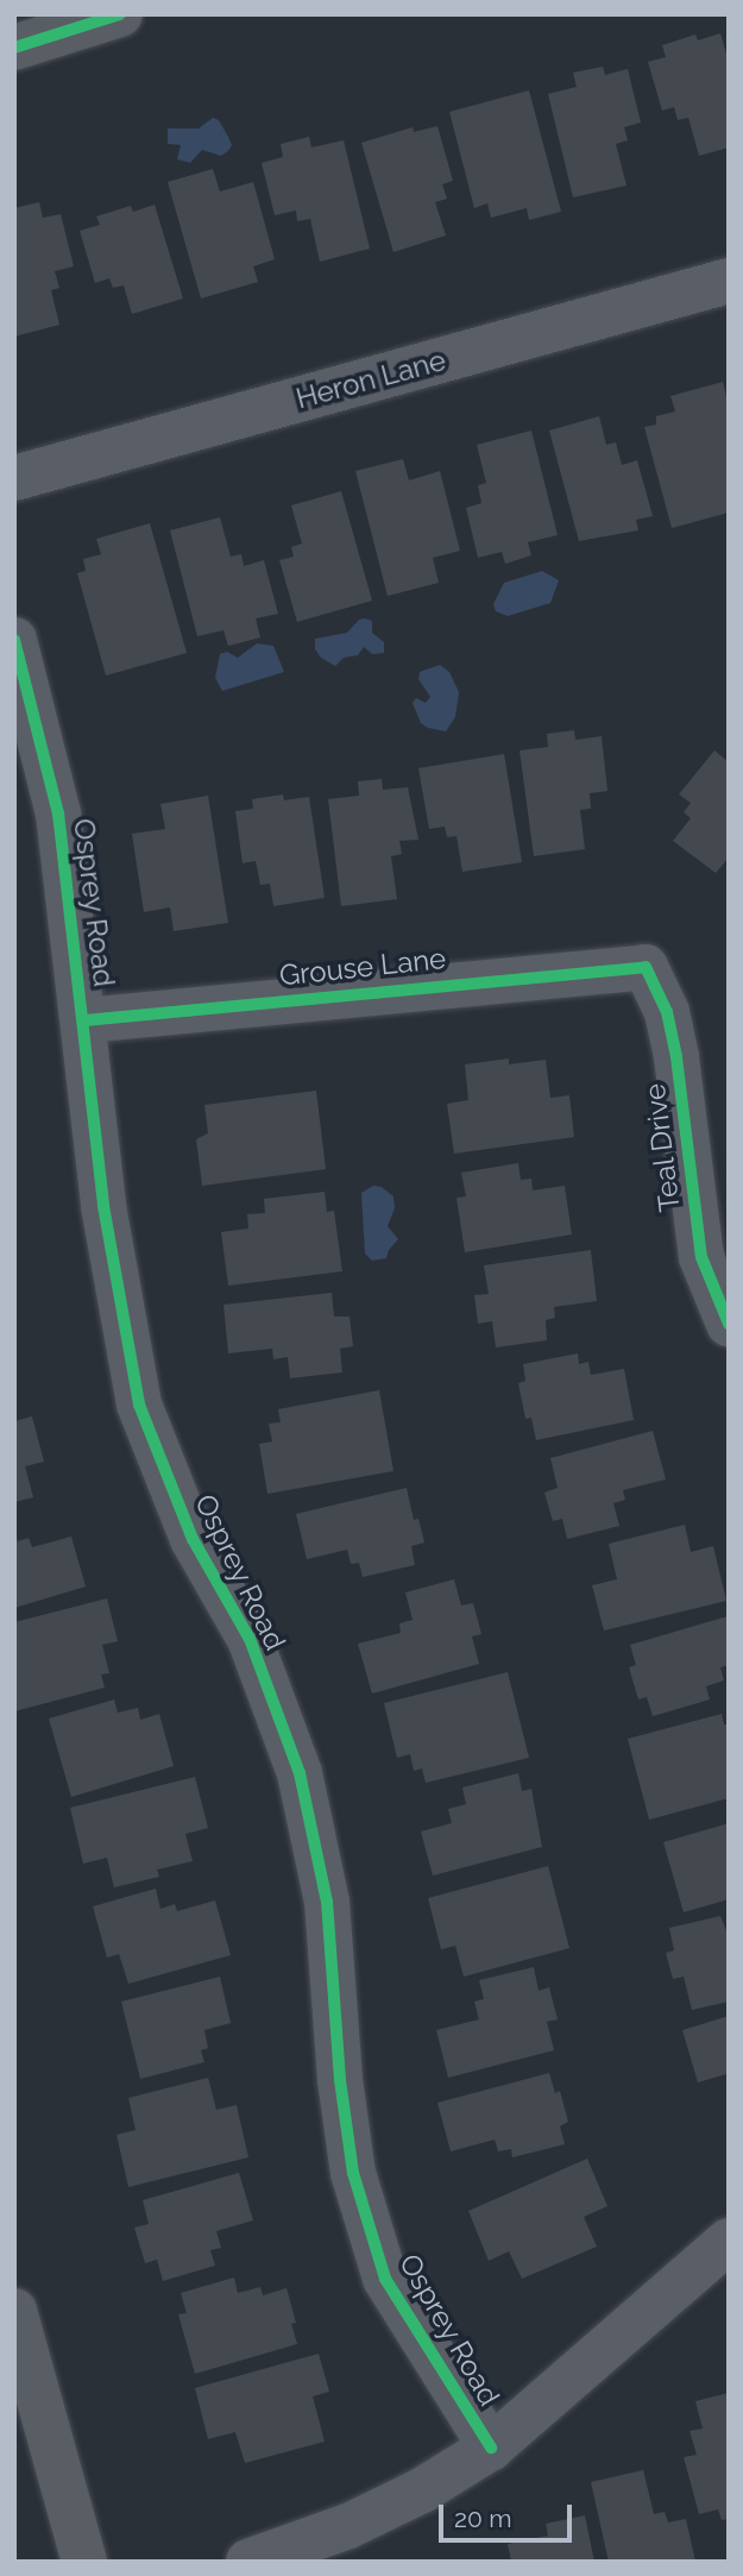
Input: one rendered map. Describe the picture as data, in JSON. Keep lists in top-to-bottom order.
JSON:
{
  "streets": {
    "street": [
      "Heron Lane",
      "Osprey Road",
      "Grouse Lane",
      "Teal Drive"
    ]
  },
  "crossings": [
    ["Osprey Road", "Grouse Lane"],
    ["Grouse Lane", "Teal Drive"]
  ],
  "scale_bar": "20 m"
}
